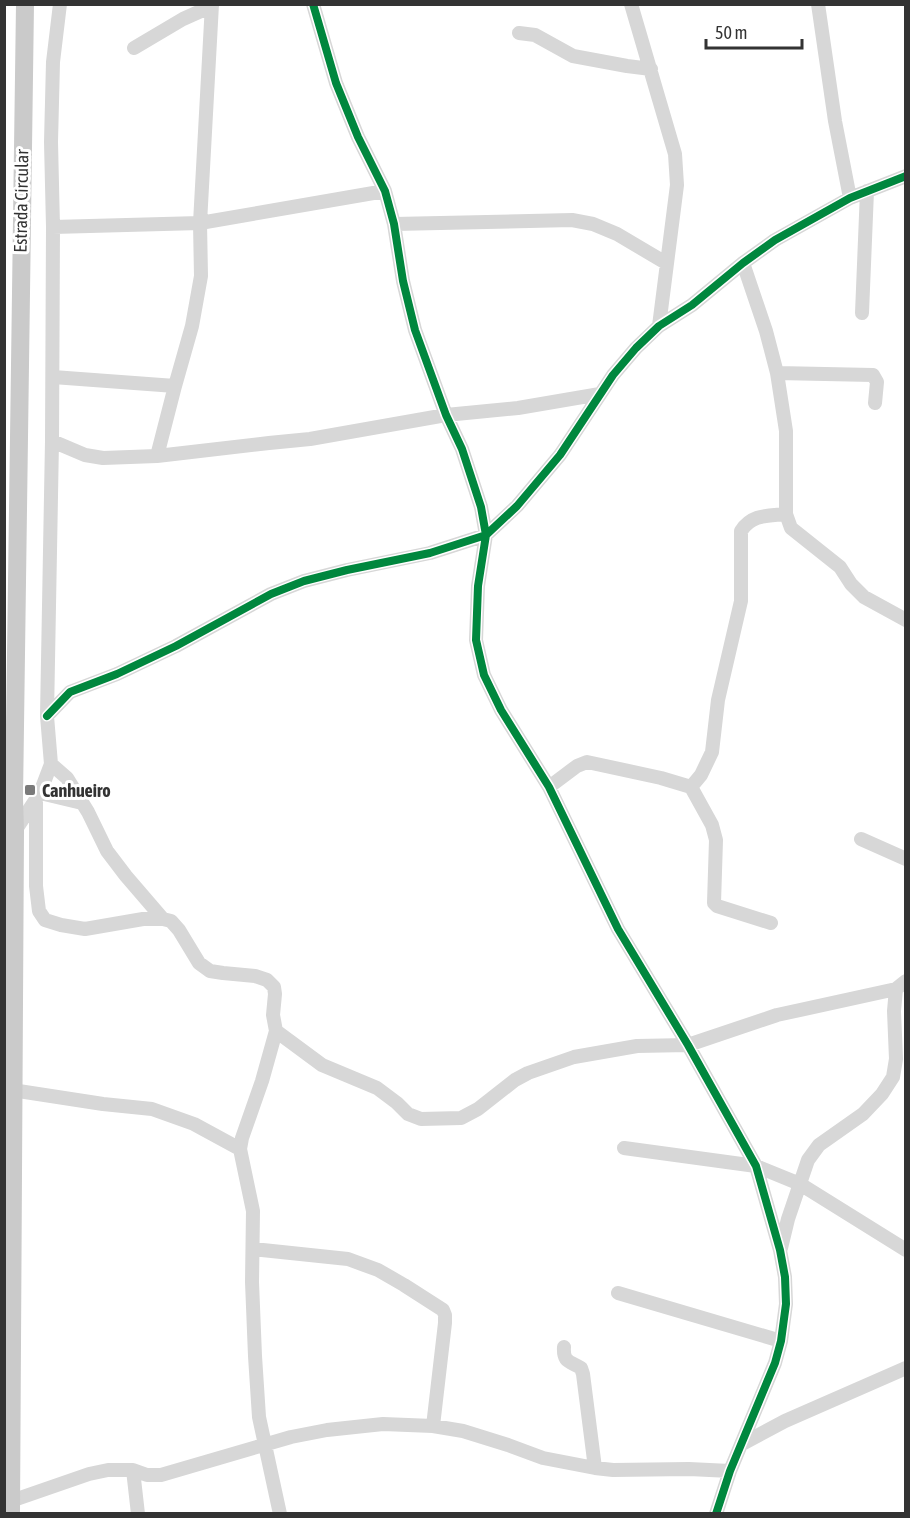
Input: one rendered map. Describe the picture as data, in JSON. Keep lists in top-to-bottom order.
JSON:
{
  "streets": {
    "main road": ["Estrada Circular"]
  },
  "places": {
    "transit": ["Canhueiro"]
  },
  "scale_bar": "50 m"
}
